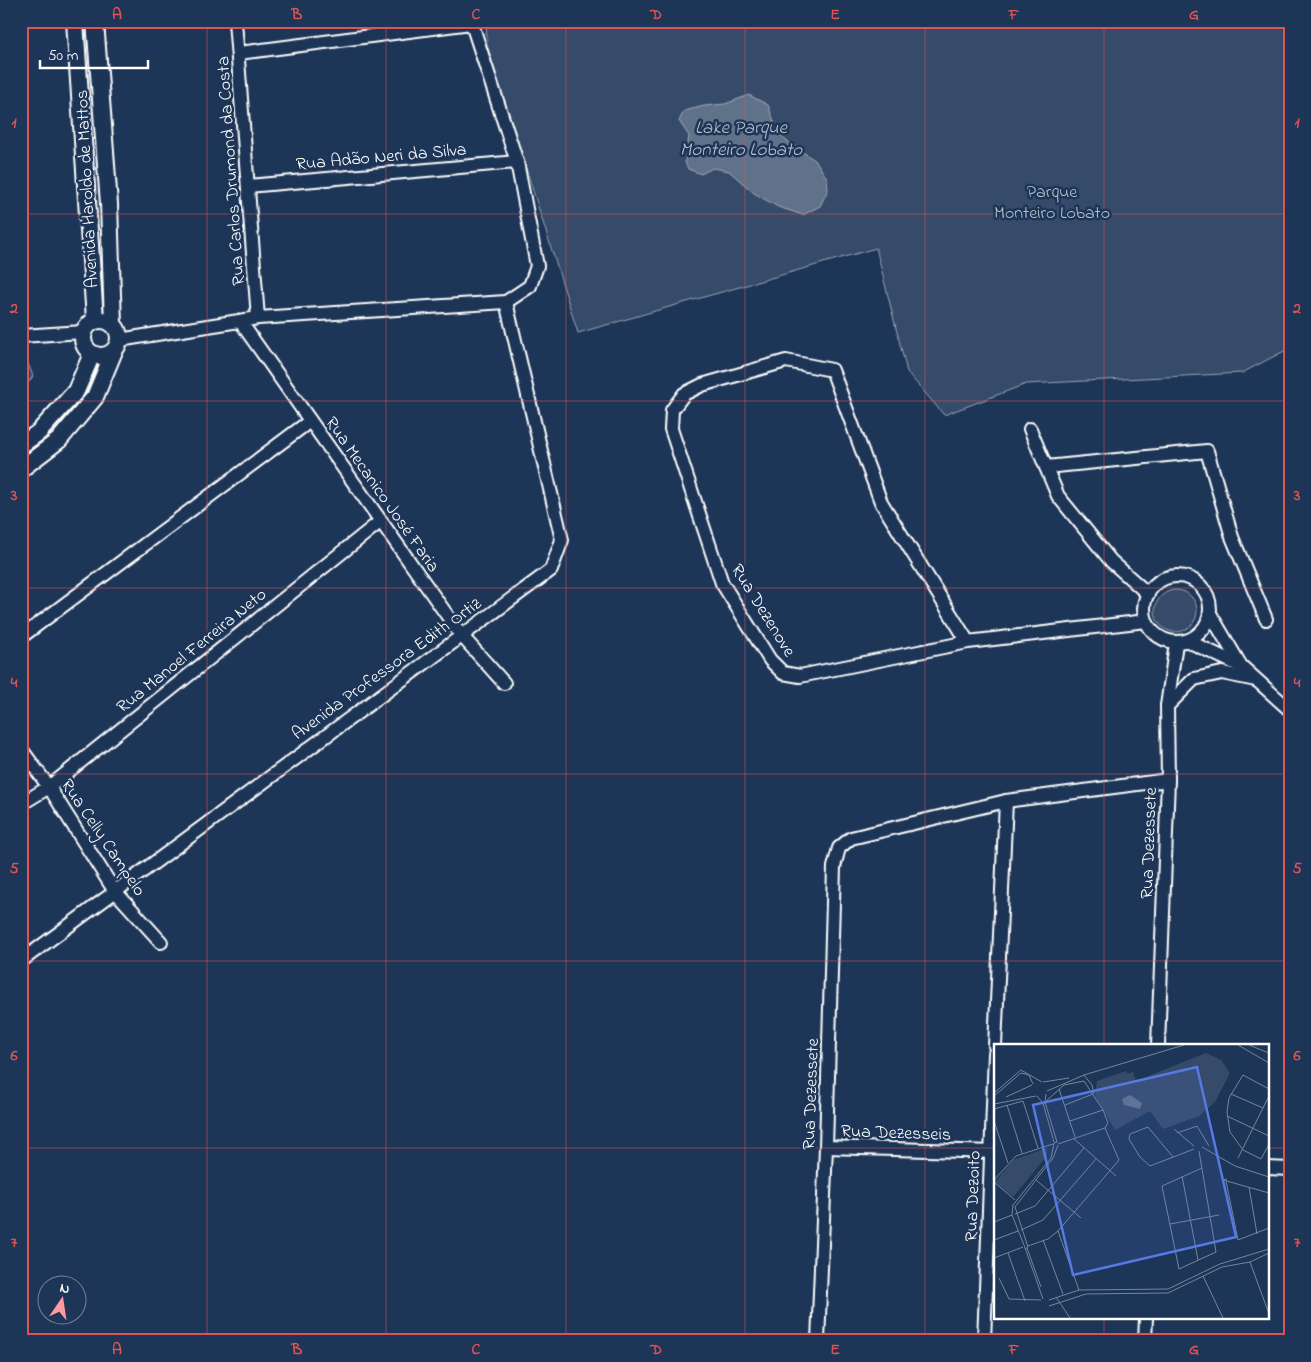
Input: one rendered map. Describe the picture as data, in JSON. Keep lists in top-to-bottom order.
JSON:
{
  "streets": {
    "street": [
      "Rua Adão Neri da Silva",
      "Rua Carlos Drumond da Costa",
      "Avenida Haroldo de Mattos",
      "Rua Mecanico José Faria",
      "Rua Dezenove",
      "Rua Manoel Ferreira Neto",
      "Avenida Professora Edith Ortiz",
      "Rua Celly Campelo",
      "Rua Dezessete",
      "Rua Dezesseis",
      "Rua Dezoito"
    ]
  },
  "crossings": [
    ["Rua Adão Neri da Silva", "Rua Carlos Drumond da Costa"],
    ["Rua Mecanico José Faria", "Rua Manoel Ferreira Neto"],
    ["Rua Mecanico José Faria", "Avenida Professora Edith Ortiz"],
    ["Rua Dezenove", "Rua Dezessete"],
    ["Rua Manoel Ferreira Neto", "Rua Celly Campelo"],
    ["Avenida Professora Edith Ortiz", "Rua Celly Campelo"],
    ["Rua Dezessete", "Rua Dezesseis"],
    ["Rua Dezesseis", "Rua Dezoito"]
  ],
  "water": ["Lake Parque Monteiro Lobato"],
  "parks": ["Parque Monteiro Lobato"],
  "scale_bar": "50 m",
  "north": "top",
  "grid": {
    "columns": [
      "A",
      "B",
      "C",
      "D",
      "E",
      "F",
      "G"
    ],
    "rows": [
      "1",
      "2",
      "3",
      "4",
      "5",
      "6",
      "7"
    ]
  }
}
